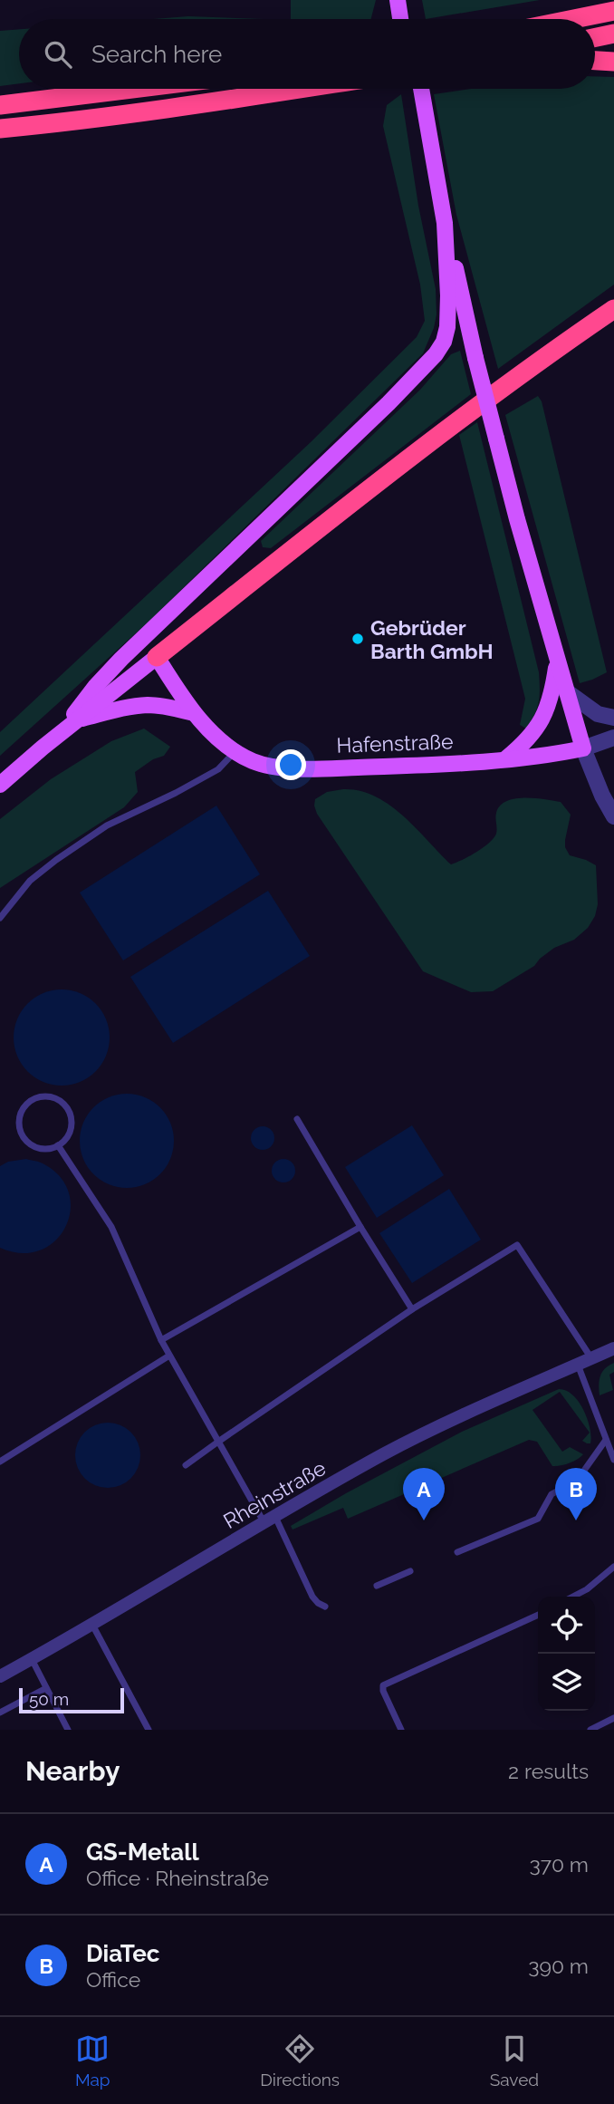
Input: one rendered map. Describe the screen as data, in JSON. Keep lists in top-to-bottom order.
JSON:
{
  "streets": {
    "main road": ["Hafenstraße"],
    "street": ["Rheinstraße"]
  },
  "places": ["Gebrüder Barth GmbH"],
  "scale_bar": "50 m",
  "page": {
    "search": "Search here",
    "pins": ["A", "B"],
    "scale": "50 m",
    "heading": ["Nearby", "2 results"],
    "list": [
      {
        "mark": "A",
        "name": "GS-Metall",
        "note": "Office · Rheinstraße",
        "value": "370 m"
      },
      {
        "mark": "B",
        "name": "DiaTec",
        "note": "Office",
        "value": "390 m"
      }
    ],
    "nav": ["Map", "Directions", "Saved"]
  }
}
